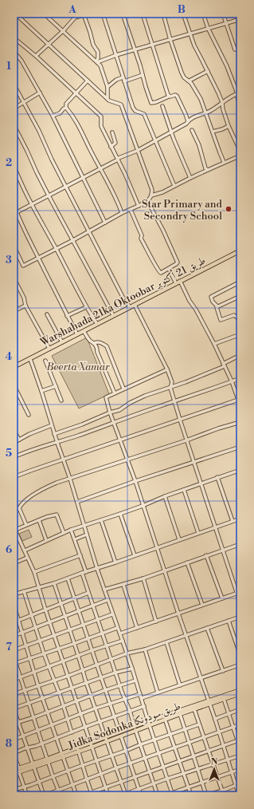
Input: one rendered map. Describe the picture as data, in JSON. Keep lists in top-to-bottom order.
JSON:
{
  "streets": {
    "main road": ["Warshahada 21ka Oktoobar طريق 21 أكتوبر", "Jidka Sodonka طريق سودونكا"]
  },
  "parks": ["Beerta Xamar"],
  "places": ["Star Primary and Secondry School"],
  "north": "top",
  "grid": {
    "columns": ["A", "B"],
    "rows": [
      "1",
      "2",
      "3",
      "4",
      "5",
      "6",
      "7",
      "8"
    ]
  }
}
